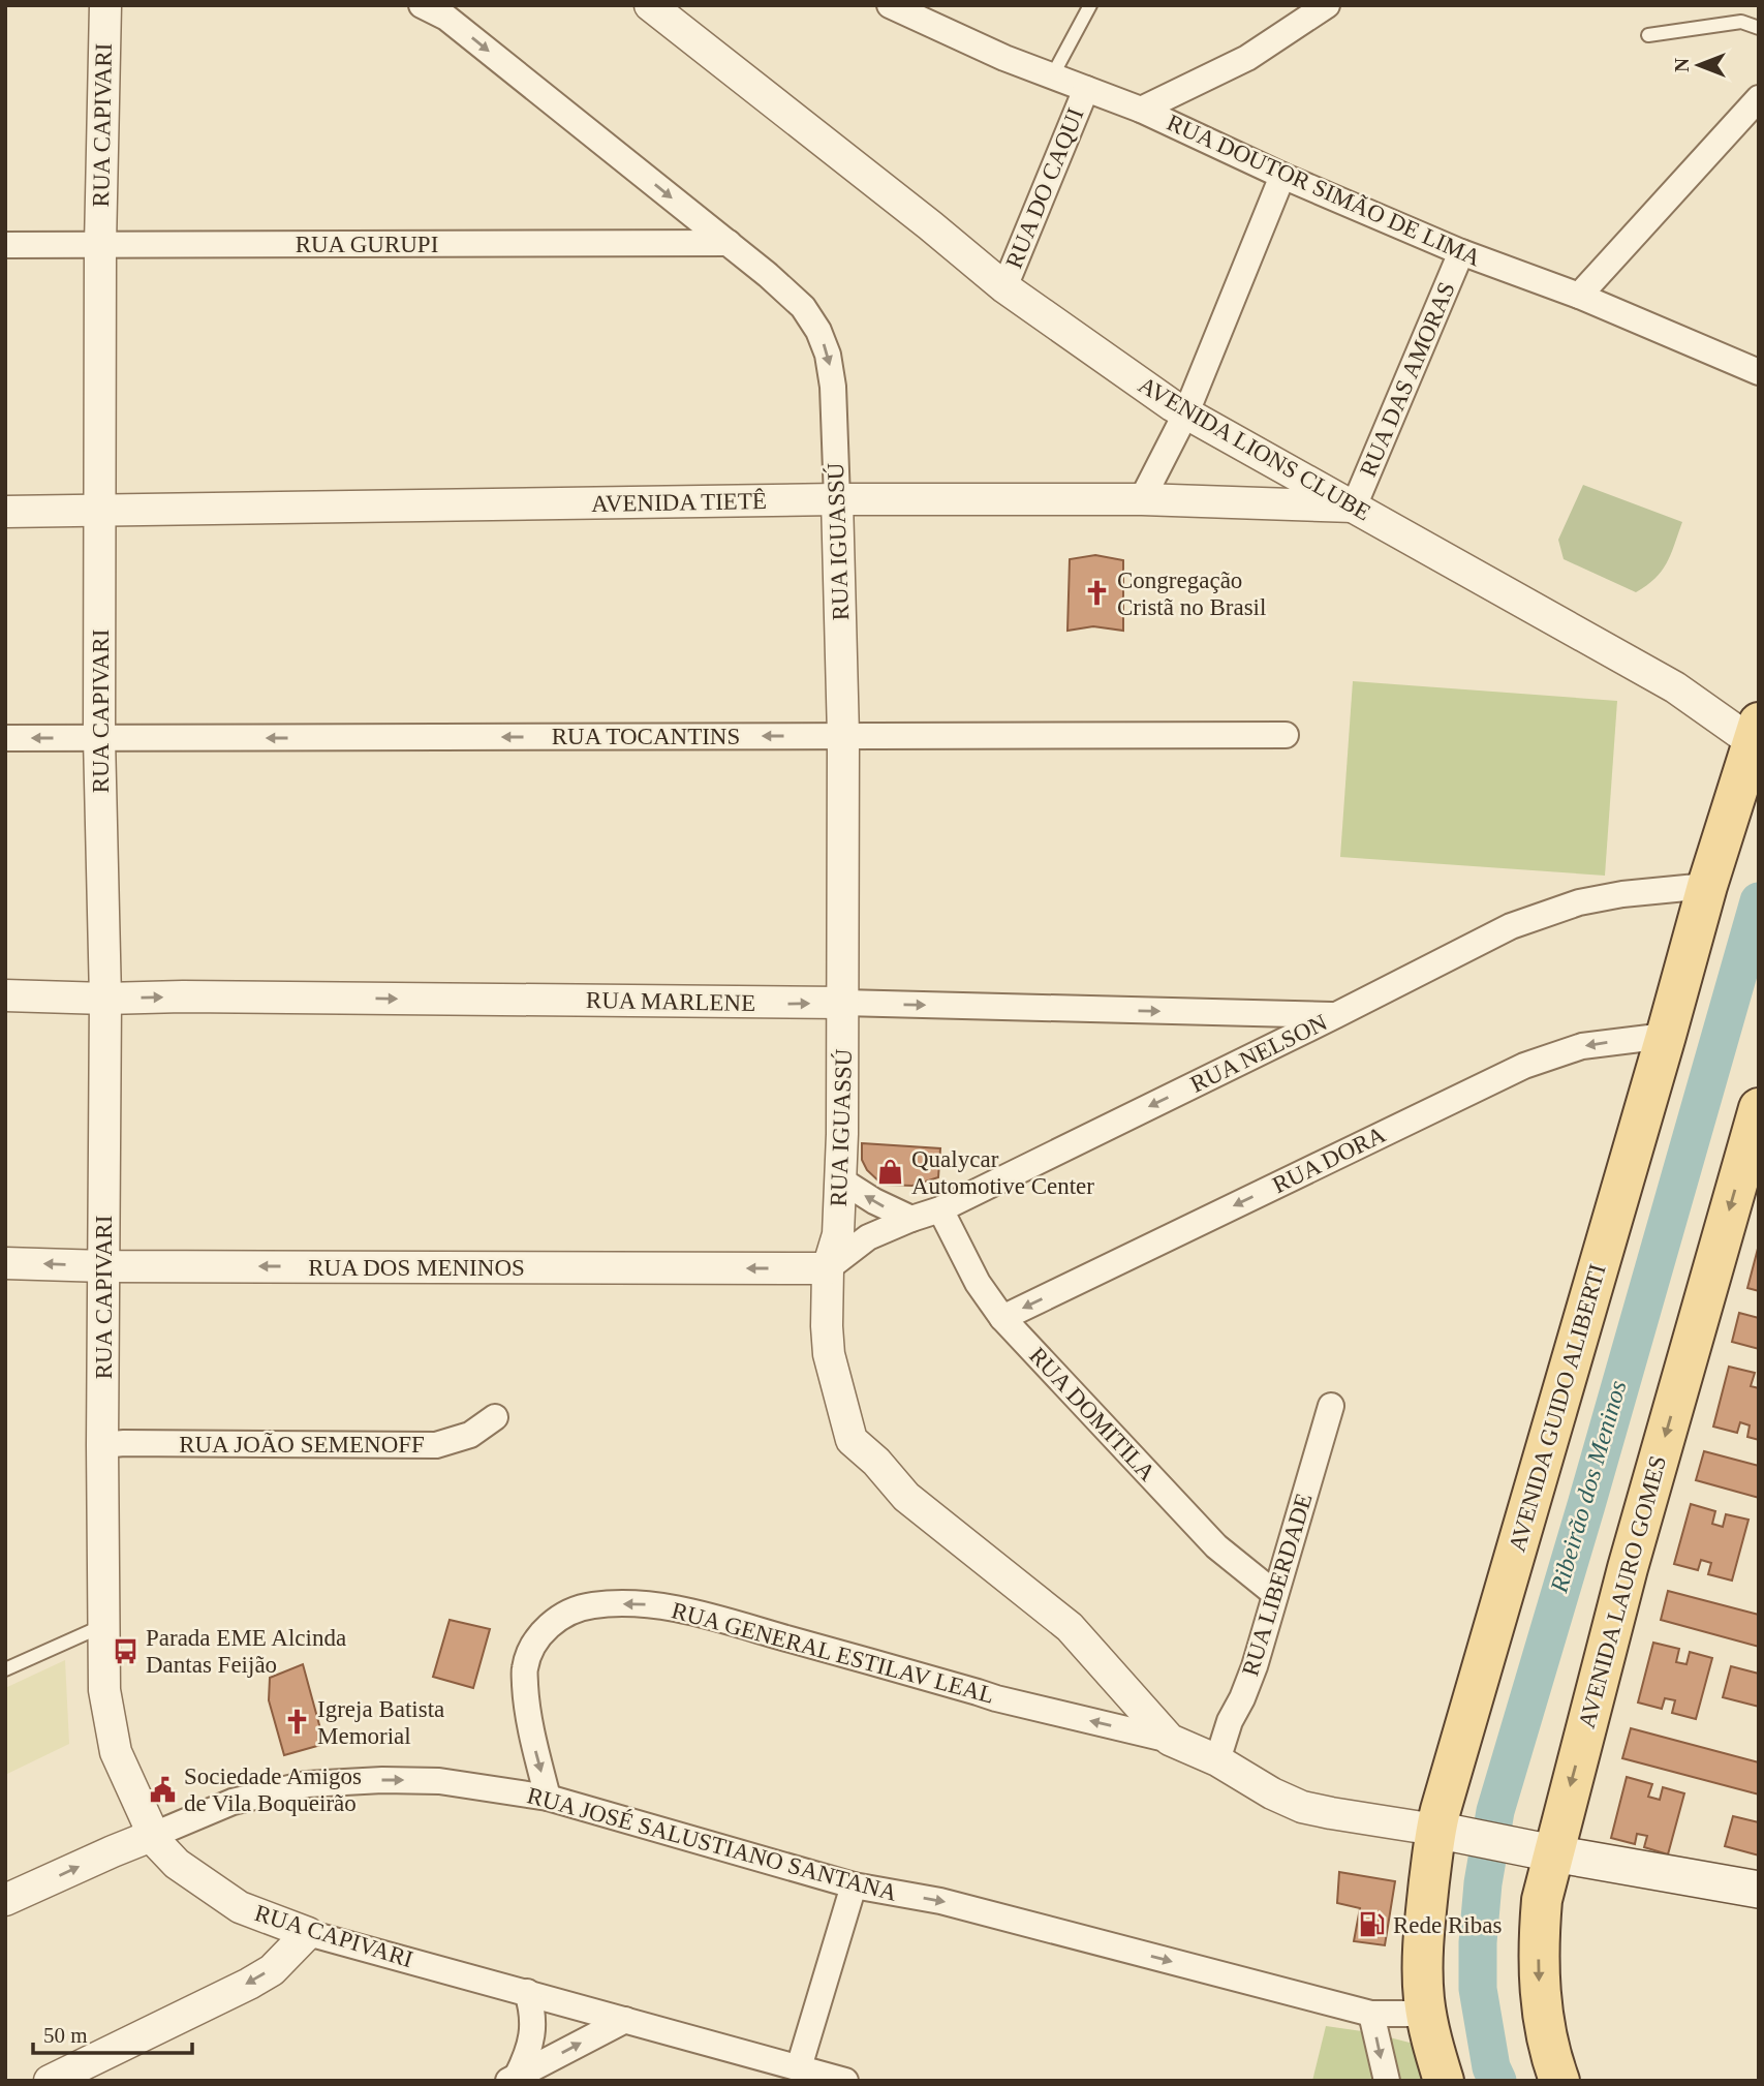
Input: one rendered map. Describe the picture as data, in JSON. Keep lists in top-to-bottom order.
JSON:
{
  "streets": {
    "main road": ["AVENIDA GUIDO ALIBERTI", "AVENIDA LAURO GOMES"],
    "street": [
      "RUA CAPIVARI",
      "RUA DO CAQUI",
      "RUA DOUTOR SIMÃO DE LIMA",
      "RUA GURUPI",
      "RUA DAS AMORAS",
      "AVENIDA LIONS CLUBE",
      "AVENIDA TIETÊ",
      "RUA IGUASSÚ",
      "RUA TOCANTINS",
      "RUA MARLENE",
      "RUA NELSON",
      "RUA DORA",
      "RUA DOS MENINOS",
      "RUA DOMITILA",
      "RUA JOÃO SEMENOFF",
      "RUA LIBERDADE",
      "RUA GENERAL ESTILAV LEAL",
      "RUA JOSÉ SALUSTIANO SANTANA"
    ]
  },
  "crossings": [
    ["RUA CAPIVARI", "RUA GURUPI"],
    ["RUA CAPIVARI", "AVENIDA TIETÊ"],
    ["RUA CAPIVARI", "RUA TOCANTINS"],
    ["RUA CAPIVARI", "RUA MARLENE"],
    ["RUA CAPIVARI", "RUA DOS MENINOS"],
    ["RUA CAPIVARI", "RUA JOÃO SEMENOFF"],
    ["RUA CAPIVARI", "RUA JOSÉ SALUSTIANO SANTANA"],
    ["RUA DO CAQUI", "RUA DOUTOR SIMÃO DE LIMA"],
    ["RUA DO CAQUI", "AVENIDA LIONS CLUBE"],
    ["RUA DOUTOR SIMÃO DE LIMA", "RUA DAS AMORAS"],
    ["RUA GURUPI", "RUA IGUASSÚ"],
    ["RUA DAS AMORAS", "AVENIDA LIONS CLUBE"],
    ["RUA DAS AMORAS", "AVENIDA TIETÊ"],
    ["AVENIDA LIONS CLUBE", "AVENIDA TIETÊ"],
    ["AVENIDA LIONS CLUBE", "AVENIDA GUIDO ALIBERTI"],
    ["AVENIDA TIETÊ", "RUA IGUASSÚ"],
    ["RUA IGUASSÚ", "RUA TOCANTINS"],
    ["RUA IGUASSÚ", "RUA MARLENE"],
    ["RUA IGUASSÚ", "RUA NELSON"],
    ["RUA IGUASSÚ", "RUA DOS MENINOS"],
    ["RUA IGUASSÚ", "RUA GENERAL ESTILAV LEAL"],
    ["RUA MARLENE", "RUA NELSON"],
    ["RUA NELSON", "RUA DOS MENINOS"],
    ["RUA NELSON", "AVENIDA GUIDO ALIBERTI"],
    ["RUA NELSON", "RUA DOMITILA"],
    ["RUA DORA", "AVENIDA GUIDO ALIBERTI"],
    ["RUA DORA", "RUA DOMITILA"],
    ["AVENIDA GUIDO ALIBERTI", "RUA JOSÉ SALUSTIANO SANTANA"],
    ["RUA DOMITILA", "RUA LIBERDADE"],
    ["RUA GENERAL ESTILAV LEAL", "RUA JOSÉ SALUSTIANO SANTANA"]
  ],
  "one_way": [
    "RUA TOCANTINS",
    "RUA MARLENE",
    "RUA NELSON",
    "RUA DORA",
    "RUA DOS MENINOS",
    "AVENIDA LAURO GOMES",
    "RUA JOSÉ SALUSTIANO SANTANA"
  ],
  "water": ["Ribeirão dos Meninos"],
  "places": {
    "church": ["Congregação Cristã no Brasil", "Igreja Batista Memorial"],
    "shop": ["Qualycar Automotive Center"],
    "bus stop": ["Parada EME Alcinda Dantas Feijão"],
    "public building": ["Sociedade Amigos de Vila Boqueirão"],
    "fuel station": ["Rede Ribas"]
  },
  "scale_bar": "50 m",
  "north": "left"
}
